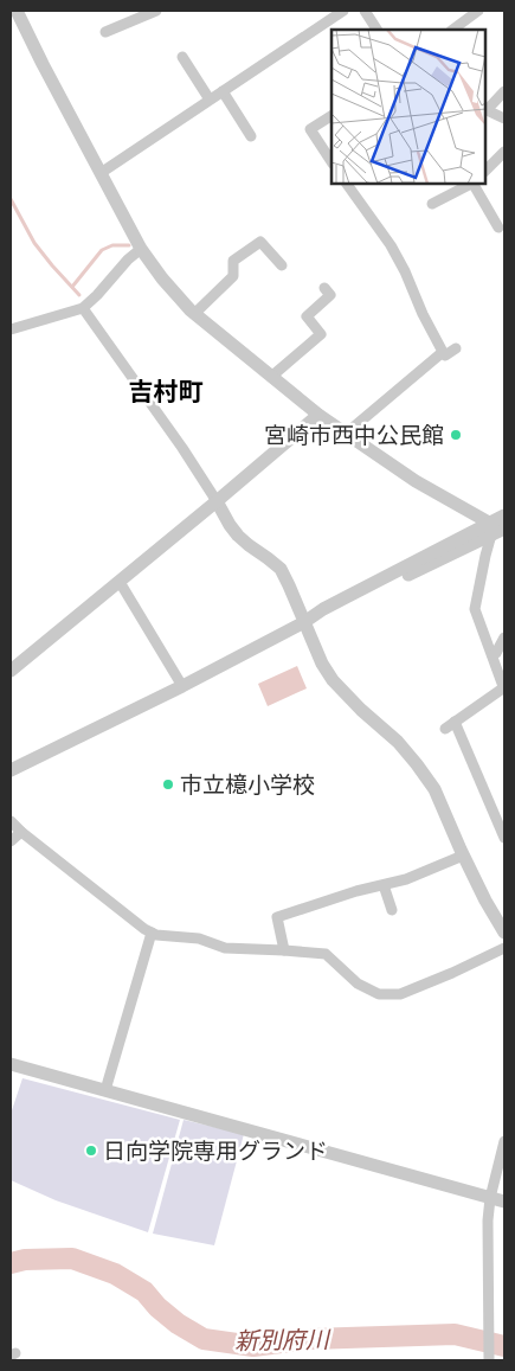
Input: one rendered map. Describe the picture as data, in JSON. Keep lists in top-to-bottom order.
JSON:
{
  "districts": ["吉村町"],
  "water": ["新別府川"],
  "places": ["宮崎市西中公民館", "市立檍小学校", "日向学院専用グランド"]
}
